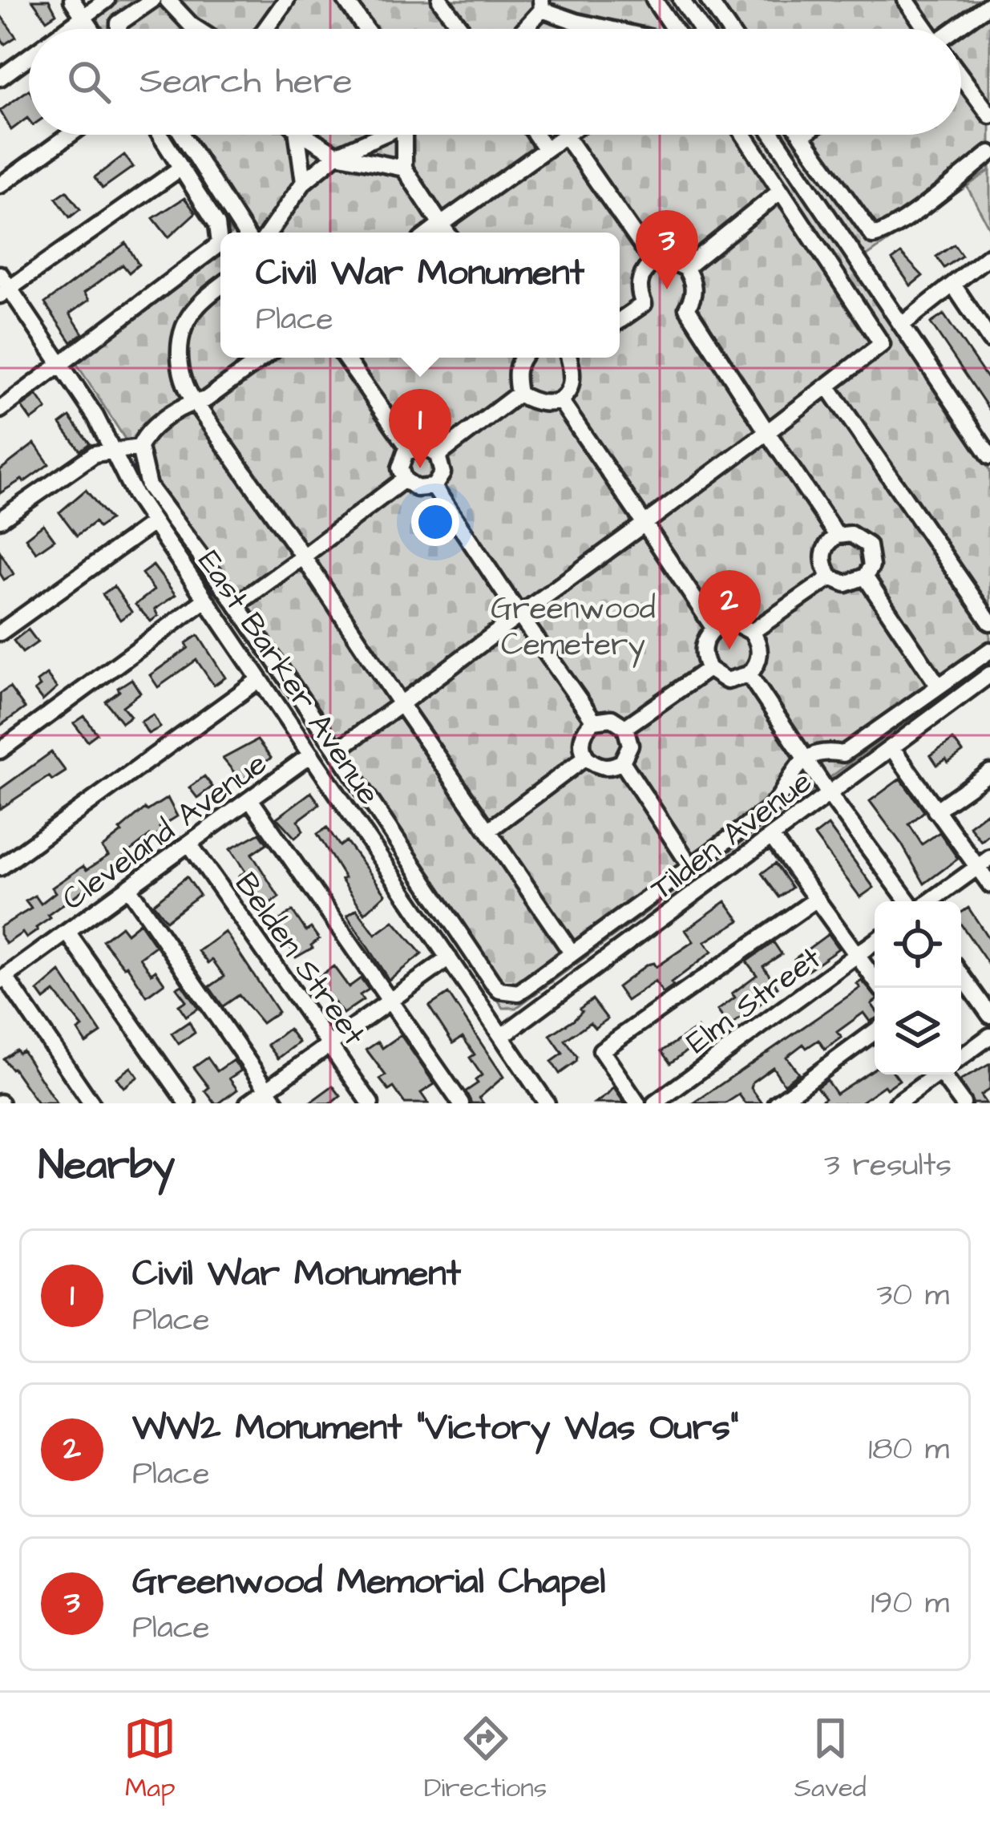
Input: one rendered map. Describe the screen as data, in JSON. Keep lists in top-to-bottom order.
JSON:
{
  "streets": {
    "street": [
      "East Barker Avenue",
      "Cleveland Avenue",
      "Tilden Avenue",
      "Belden Street",
      "Elm Street"
    ]
  },
  "crossings": [
    ["East Barker Avenue", "Cleveland Avenue"],
    ["East Barker Avenue", "Tilden Avenue"],
    ["Cleveland Avenue", "Belden Street"]
  ],
  "parks": ["Greenwood Cemetery"],
  "page": {
    "search": "Search here",
    "pins": ["3", "1", "2"],
    "popup": ["Civil War Monument", "Place"],
    "heading": ["Nearby", "3 results"],
    "list": [
      {
        "mark": "1",
        "name": "Civil War Monument",
        "note": "Place",
        "value": "30 m"
      },
      {
        "mark": "2",
        "name": "WW2 Monument \"Victory Was Ours\"",
        "note": "Place",
        "value": "180 m"
      },
      {
        "mark": "3",
        "name": "Greenwood Memorial Chapel",
        "note": "Place",
        "value": "190 m"
      }
    ],
    "nav": ["Map", "Directions", "Saved"]
  }
}
